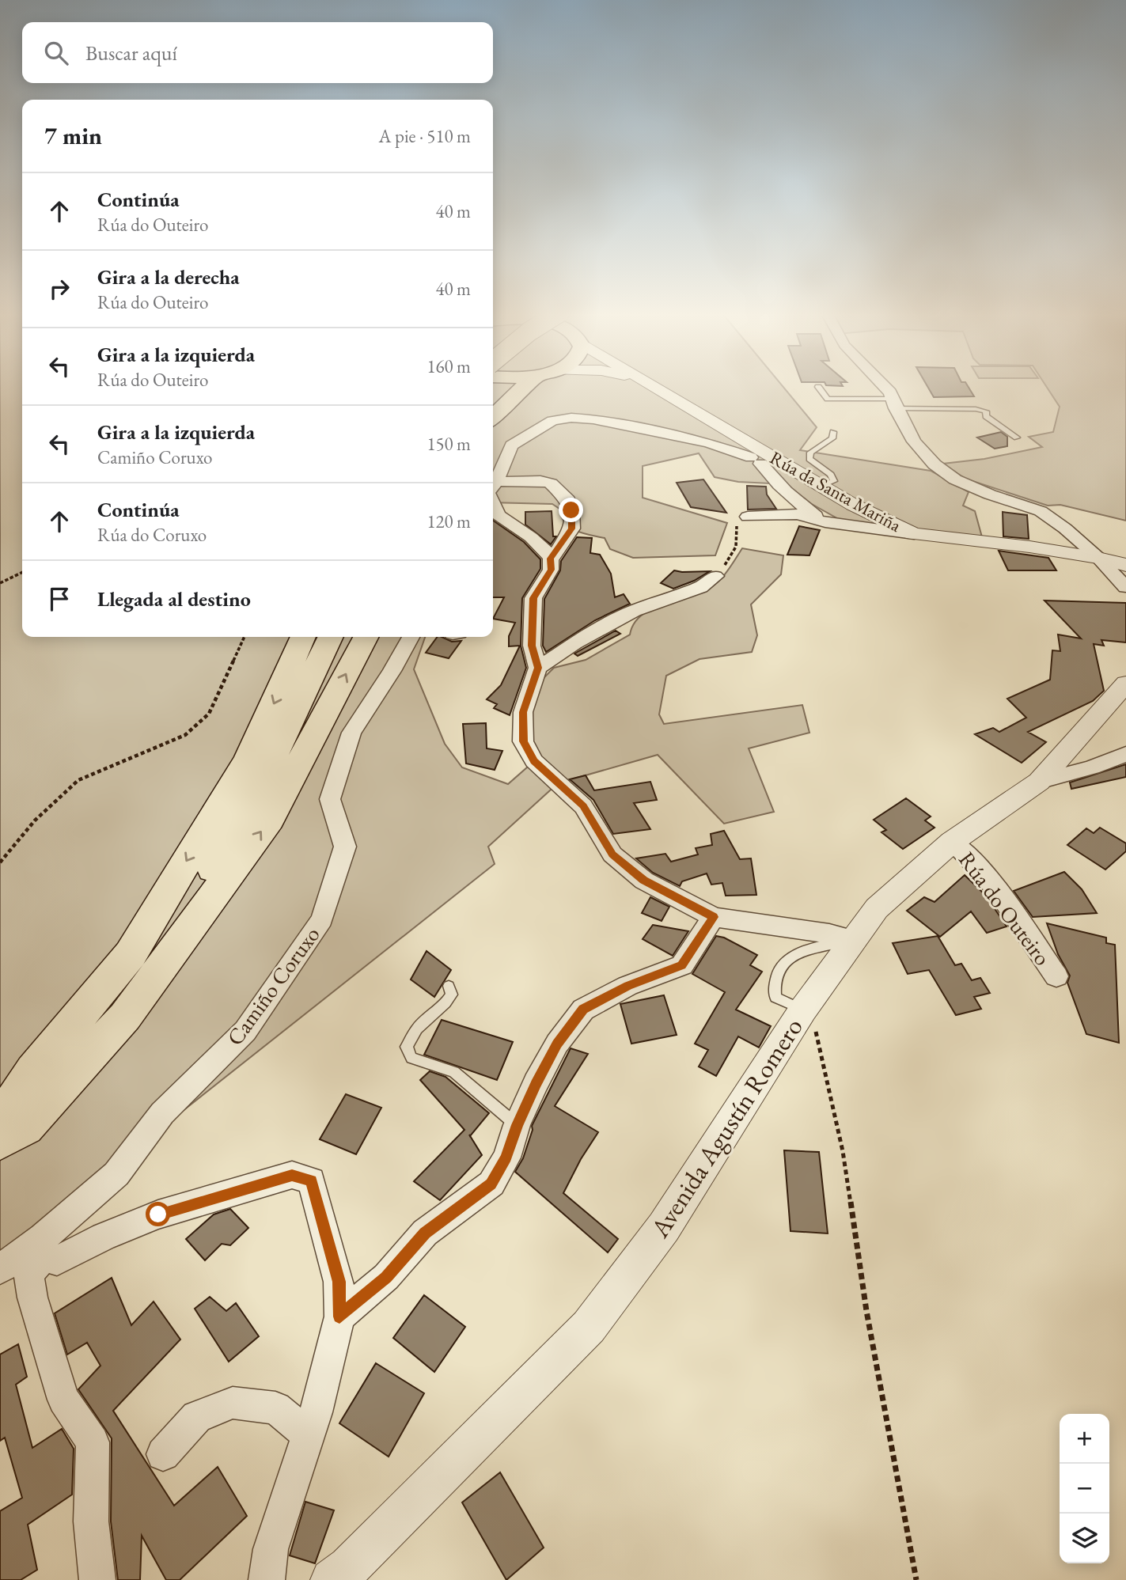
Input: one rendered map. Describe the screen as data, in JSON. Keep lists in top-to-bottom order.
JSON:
{
  "streets": {
    "street": [
      "Rúa da Santa Mariña",
      "Rúa do Outeiro",
      "Camiño Coruxo",
      "Avenida Agustín Romero"
    ]
  },
  "crossings": [
    ["Rúa do Outeiro", "Avenida Agustín Romero"]
  ],
  "page": {
    "search": "Buscar aquí",
    "heading": ["7 min", "A pie · 510 m"],
    "list": [
      ["Continúa", "Rúa do Outeiro", "40 m"],
      ["Gira a la derecha", "Rúa do Outeiro", "40 m"],
      ["Gira a la izquierda", "Rúa do Outeiro", "160 m"],
      ["Gira a la izquierda", "Camiño Coruxo", "150 m"],
      ["Continúa", "Rúa do Coruxo", "120 m"],
      "Llegada al destino"
    ],
    "map_buttons": ["+", "−"]
  }
}
